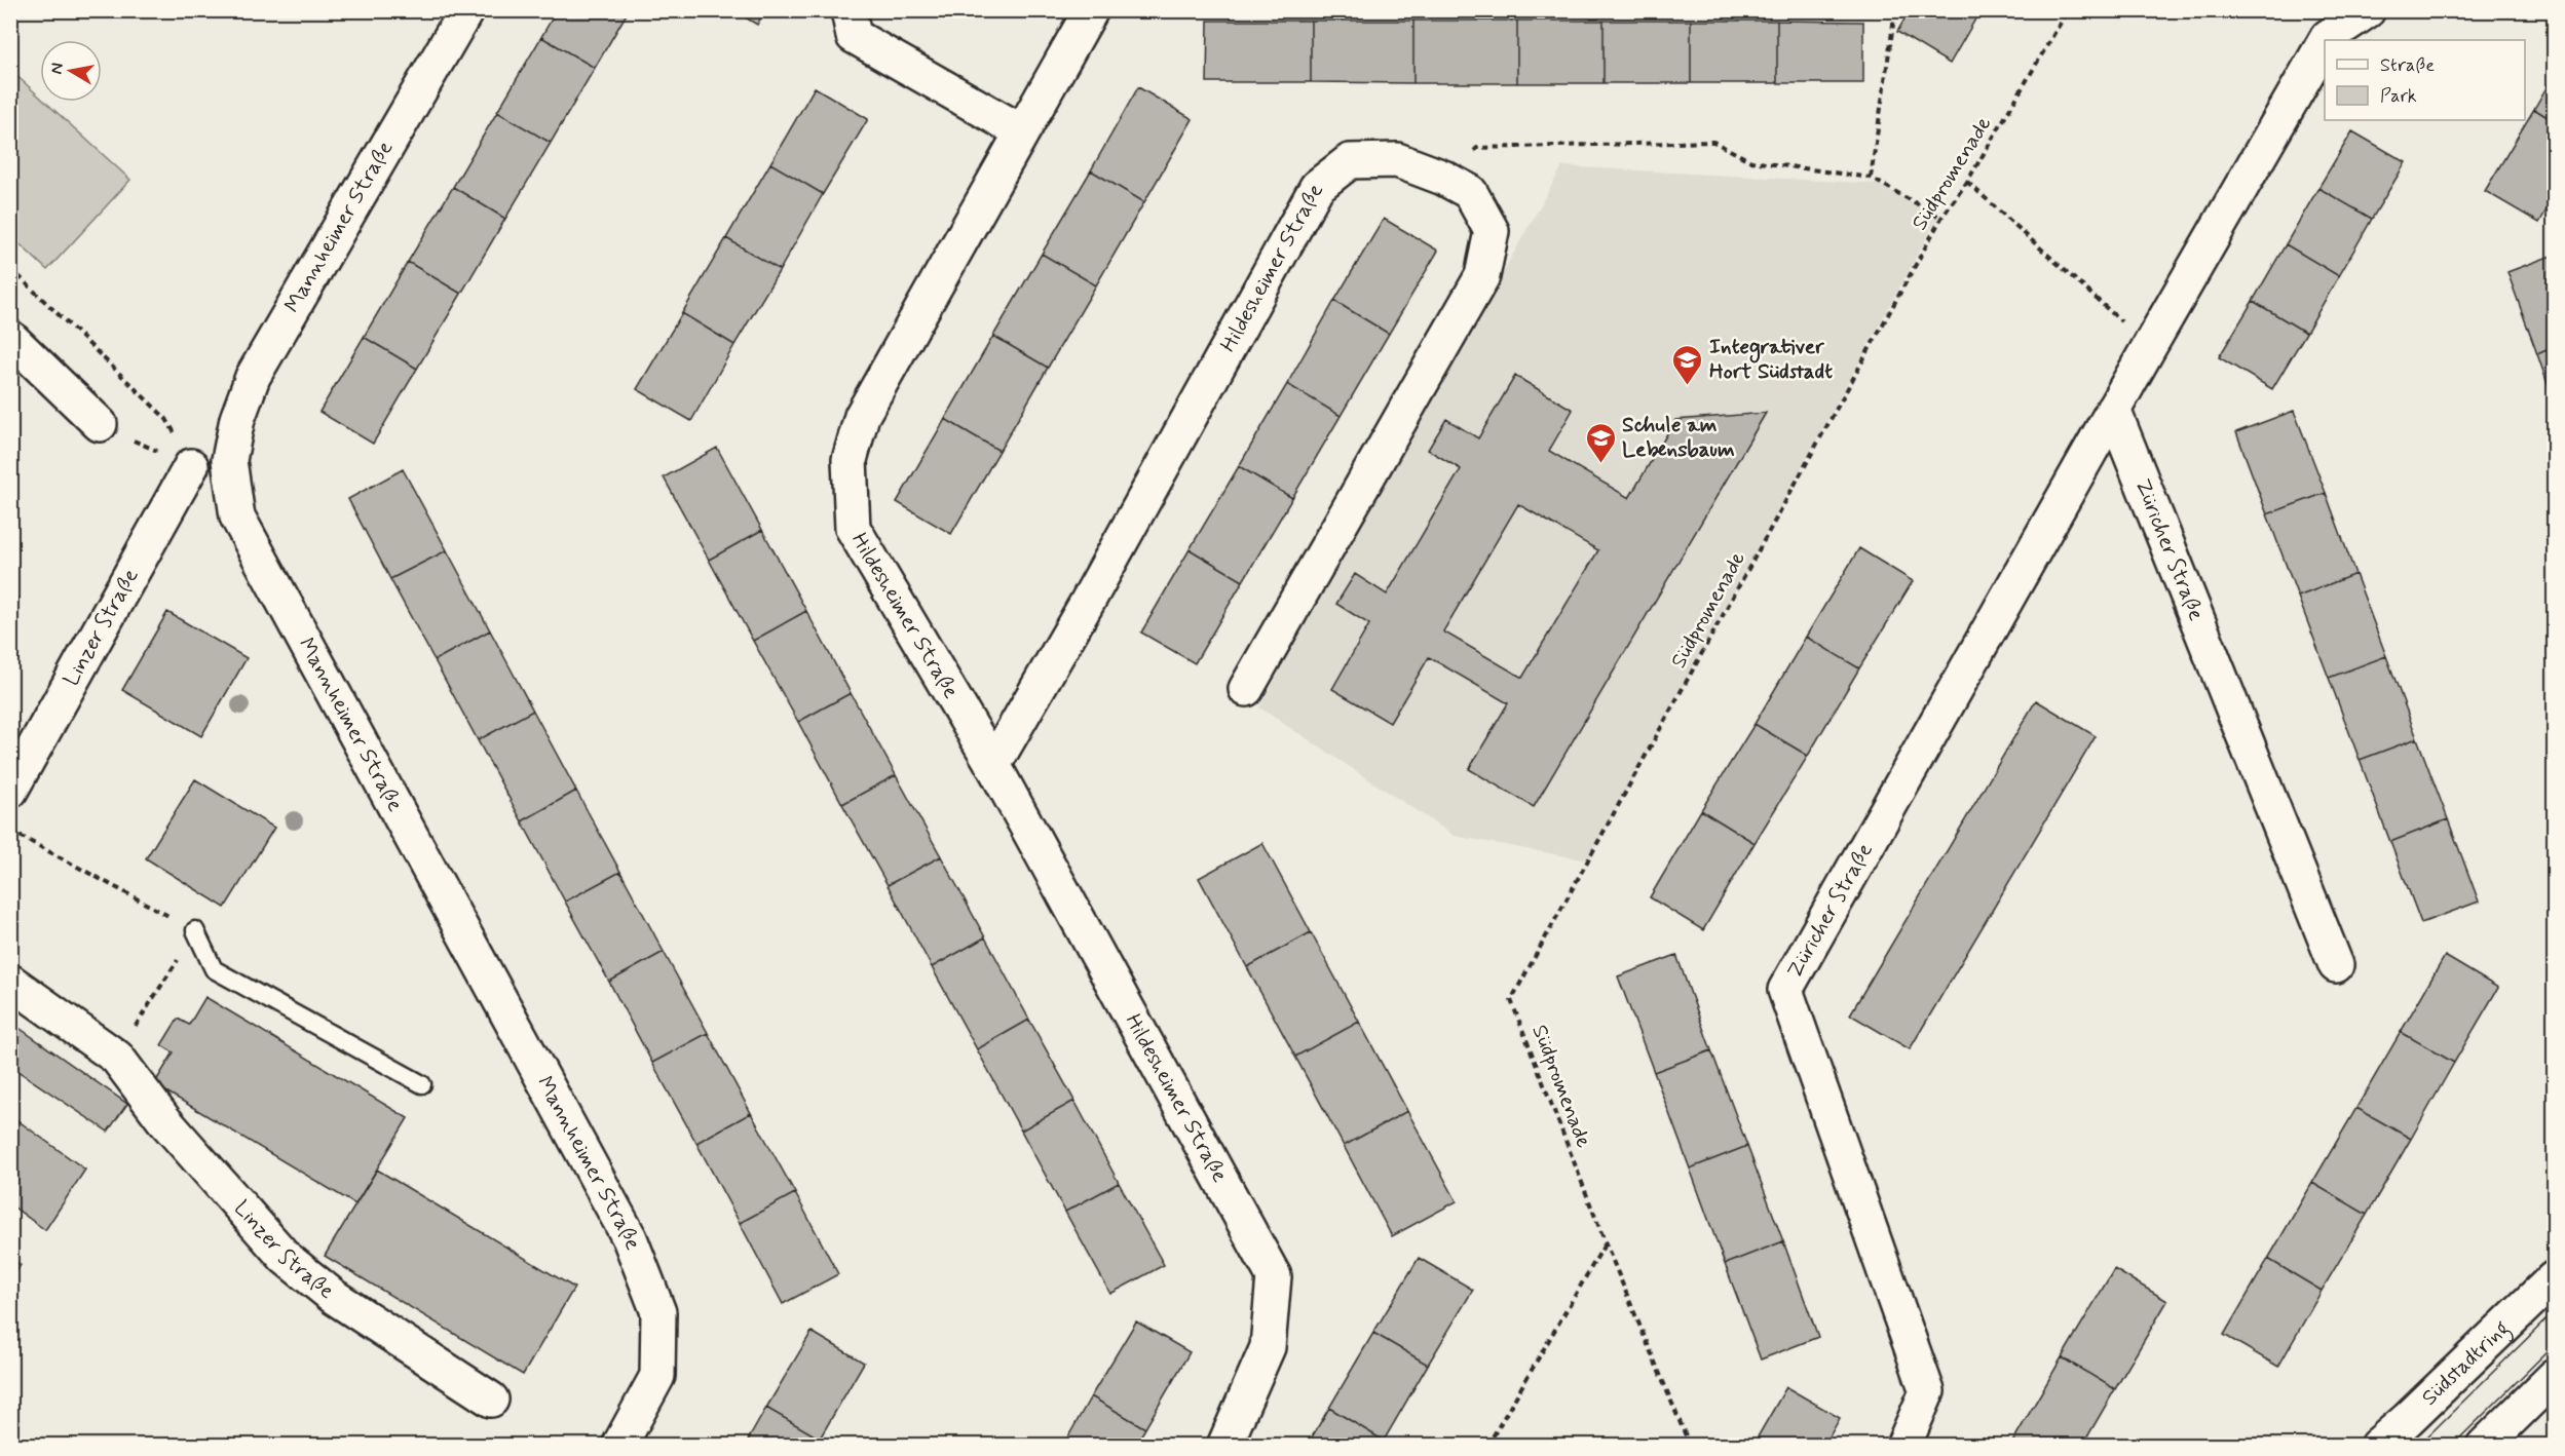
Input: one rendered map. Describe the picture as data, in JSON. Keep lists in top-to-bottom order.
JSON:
{
  "streets": {
    "street": [
      "Mannheimer Straße",
      "Hildesheimer Straße",
      "Züricher Straße",
      "Linzer Straße",
      "Südstadtring"
    ],
    "path": ["Südpromenade"]
  },
  "places": {
    "school or university": ["Integrativer Hort Südstadt", "Schule am Lebensbaum"]
  },
  "legend": ["Straße", "Park"],
  "north": "left"
}
